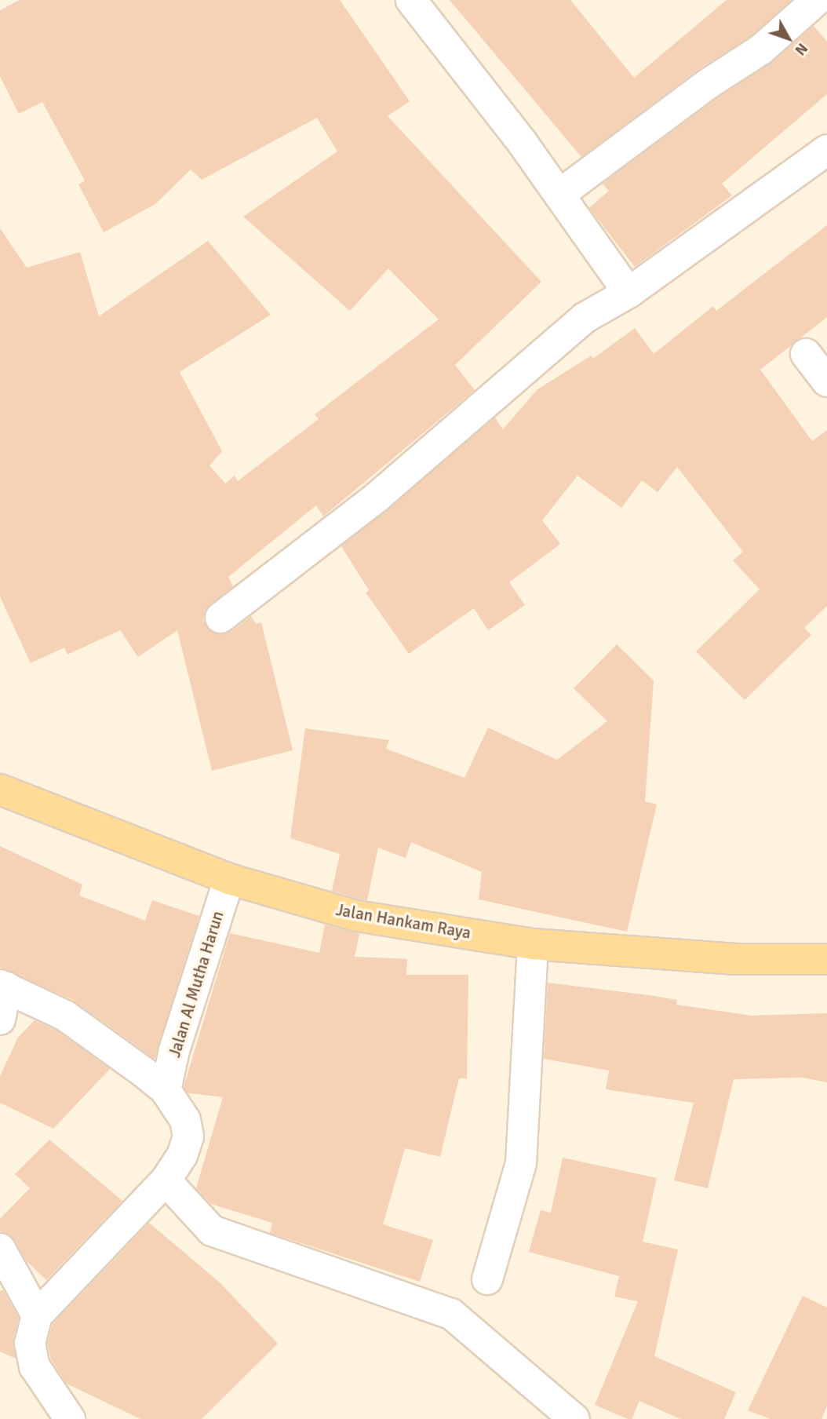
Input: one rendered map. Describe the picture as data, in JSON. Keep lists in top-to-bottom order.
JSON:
{
  "streets": {
    "main road": ["Jalan Hankam Raya"],
    "street": ["Jalan Al Mutha Harun"]
  },
  "crossings": [
    ["Jalan Hankam Raya", "Jalan Al Mutha Harun"]
  ],
  "north": "bottom right"
}
